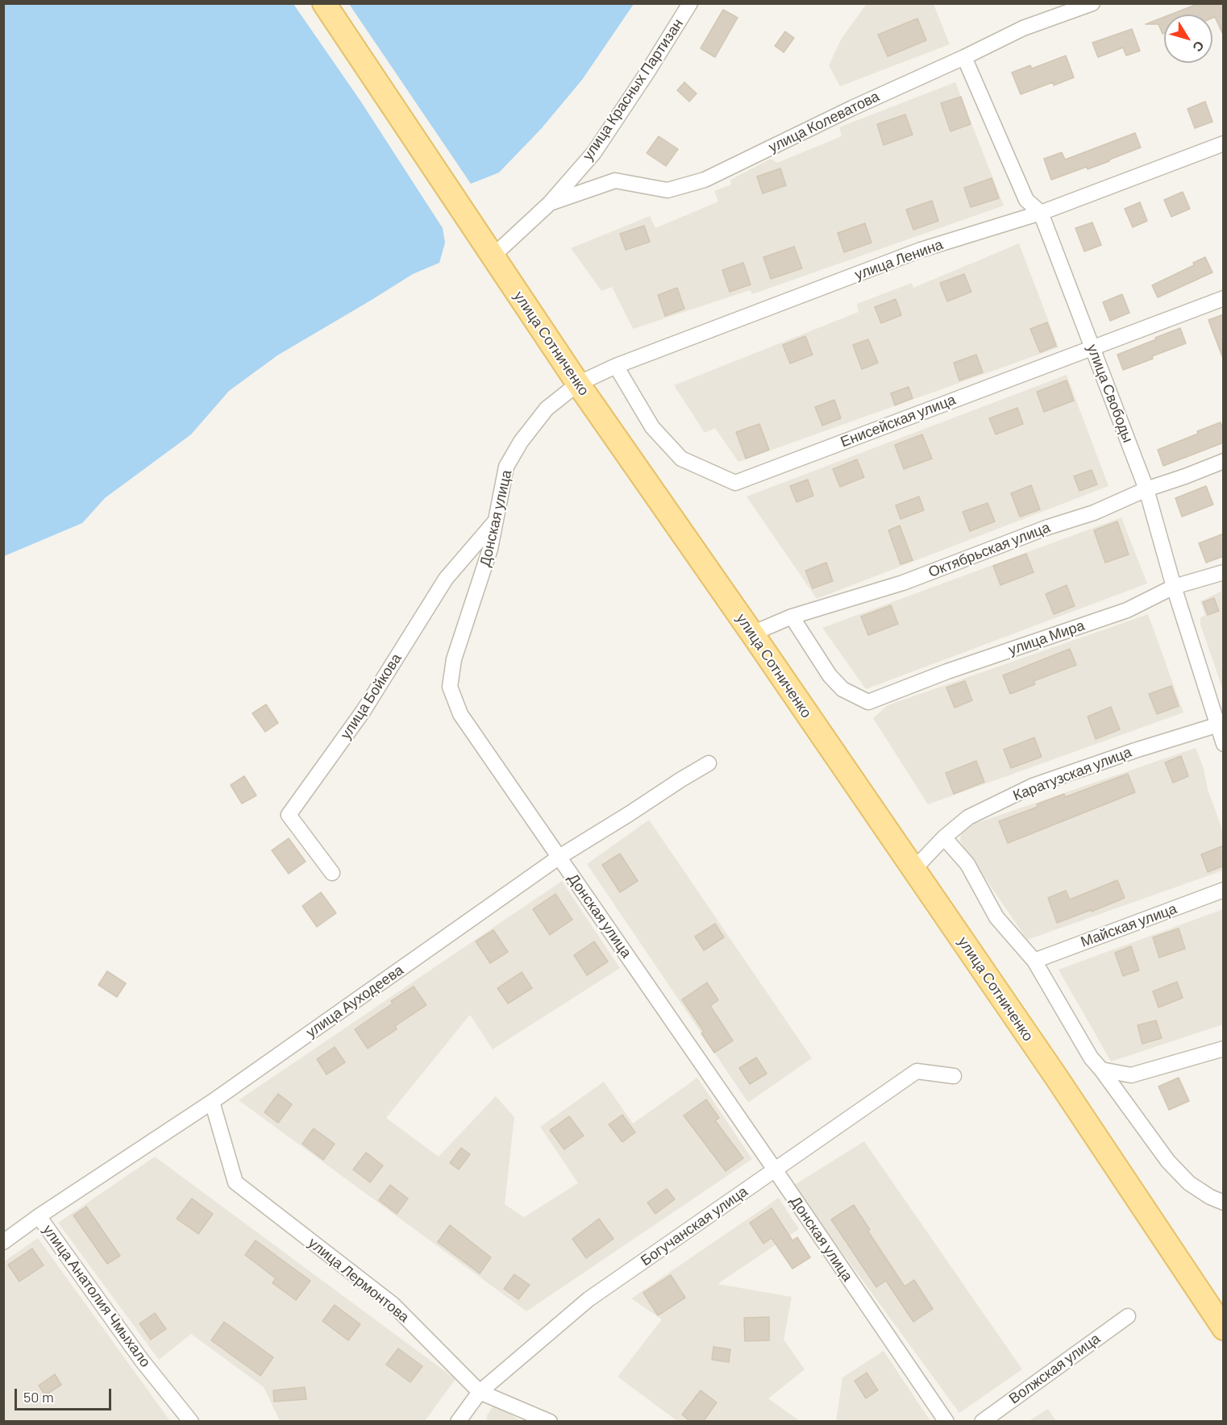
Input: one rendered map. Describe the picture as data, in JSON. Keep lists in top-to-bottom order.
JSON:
{
  "streets": {
    "main road": ["улица Сотниченко"],
    "street": [
      "улица Красных Партизан",
      "улица Колеватова",
      "улица Ленина",
      "улица Свободы",
      "Енисейская улица",
      "Донская улица",
      "Октябрьская улица",
      "улица Мира",
      "улица Бойкова",
      "Каратузская улица",
      "Майская улица",
      "улица Ауходеева",
      "Богучанская улица",
      "улица Лермонтова",
      "улица Анатолия Чмыхало",
      "Волжская улица"
    ]
  },
  "crossings": [
    ["улица Красных Партизан", "улица Колеватова"],
    ["улица Красных Партизан", "улица Сотниченко"],
    ["улица Колеватова", "улица Свободы"],
    ["улица Ленина", "улица Сотниченко"],
    ["улица Ленина", "улица Свободы"],
    ["улица Ленина", "Енисейская улица"],
    ["улица Ленина", "Донская улица"],
    ["улица Сотниченко", "Донская улица"],
    ["улица Сотниченко", "Октябрьская улица"],
    ["улица Сотниченко", "Каратузская улица"],
    ["улица Свободы", "Енисейская улица"],
    ["улица Свободы", "Октябрьская улица"],
    ["улица Свободы", "улица Мира"],
    ["улица Свободы", "Каратузская улица"],
    ["Донская улица", "улица Бойкова"],
    ["Донская улица", "улица Ауходеева"],
    ["Донская улица", "Богучанская улица"],
    ["Октябрьская улица", "улица Мира"],
    ["улица Ауходеева", "улица Лермонтова"],
    ["улица Ауходеева", "улица Анатолия Чмыхало"],
    ["Богучанская улица", "улица Лермонтова"]
  ],
  "scale_bar": "50 m",
  "north": "bottom right"
}
